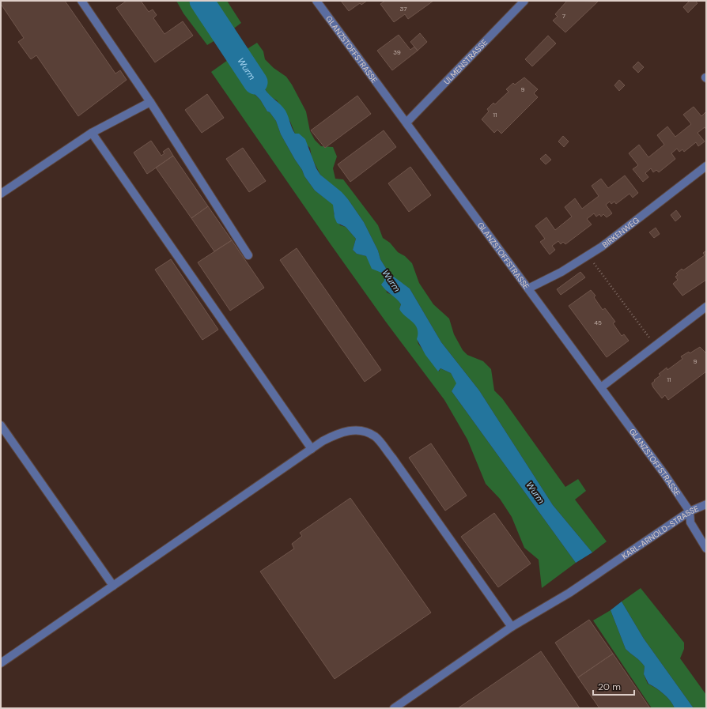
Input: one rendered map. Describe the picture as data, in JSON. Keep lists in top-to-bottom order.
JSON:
{
  "streets": {
    "street": [
      "GLANZSTOFFSTRASSE",
      "ULMENSTRASSE",
      "BIRKENWEG",
      "KARL-ARNOLD-STRASSE"
    ]
  },
  "crossings": [
    ["GLANZSTOFFSTRASSE", "ULMENSTRASSE"],
    ["GLANZSTOFFSTRASSE", "BIRKENWEG"],
    ["GLANZSTOFFSTRASSE", "KARL-ARNOLD-STRASSE"]
  ],
  "water": ["Wurm"],
  "house_numbers": [
    "37",
    "7",
    "39",
    "9",
    "11",
    "45",
    "9",
    "11"
  ],
  "scale_bar": "20 m"
}
